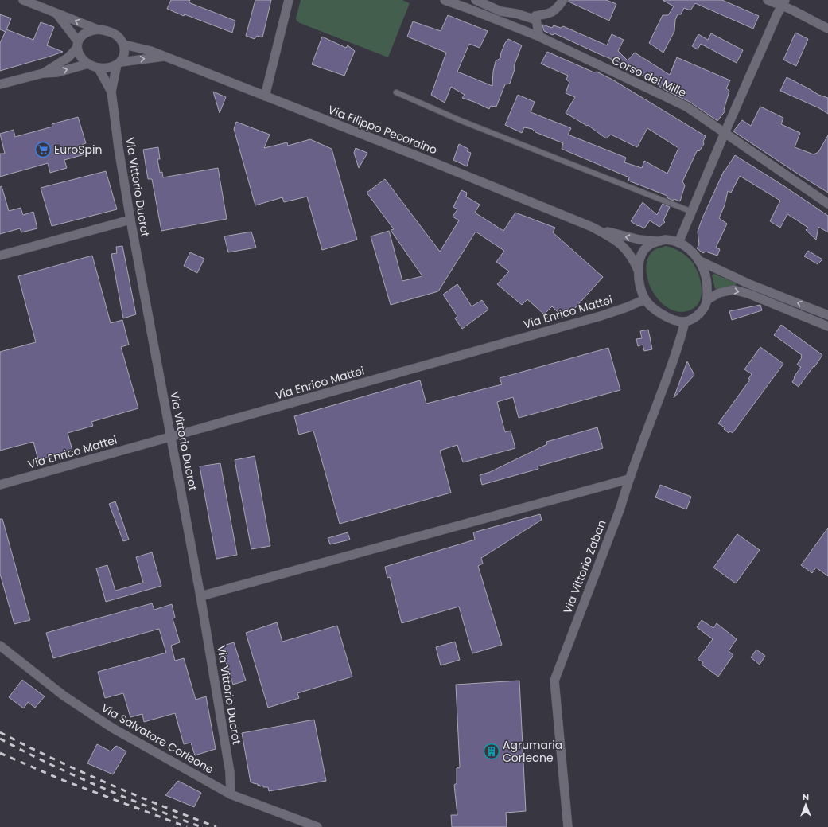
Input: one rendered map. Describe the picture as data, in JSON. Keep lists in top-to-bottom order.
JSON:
{
  "streets": {
    "street": [
      "Corso dei Mille",
      "Via Filippo Pecoraino",
      "Via Vittorio Ducrot",
      "Via Enrico Mattei",
      "Via Vittorio Zaban",
      "Via Salvatore Corleone"
    ]
  },
  "crossings": [
    ["Via Filippo Pecoraino", "Via Enrico Mattei"],
    ["Via Filippo Pecoraino", "Via Vittorio Zaban"],
    ["Via Vittorio Ducrot", "Via Enrico Mattei"],
    ["Via Vittorio Ducrot", "Via Salvatore Corleone"],
    ["Via Enrico Mattei", "Via Vittorio Zaban"]
  ],
  "places": {
    "supermarket": ["EuroSpin"],
    "building": ["Agrumaria Corleone"]
  },
  "north": "top"
}
